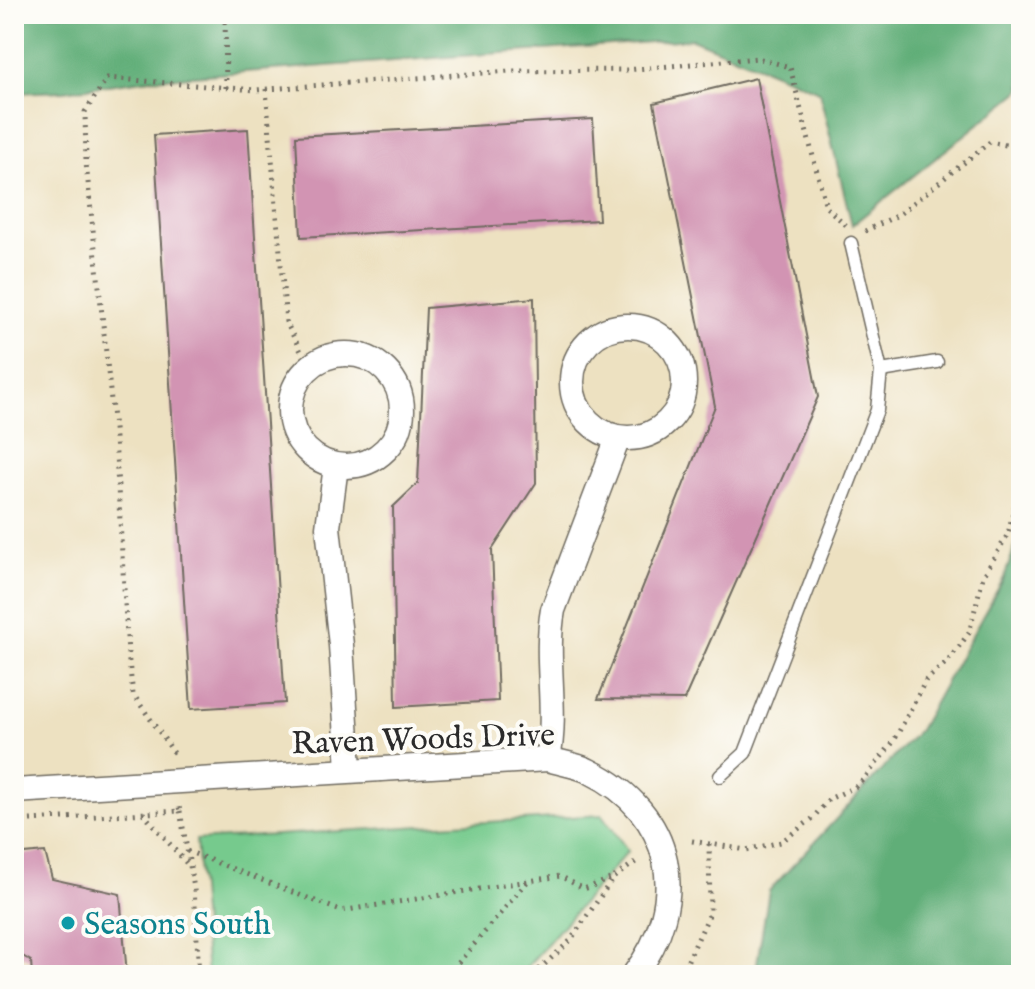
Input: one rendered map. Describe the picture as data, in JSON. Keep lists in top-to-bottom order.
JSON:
{
  "streets": {
    "street": ["Raven Woods Drive"]
  },
  "places": ["Seasons South"]
}
